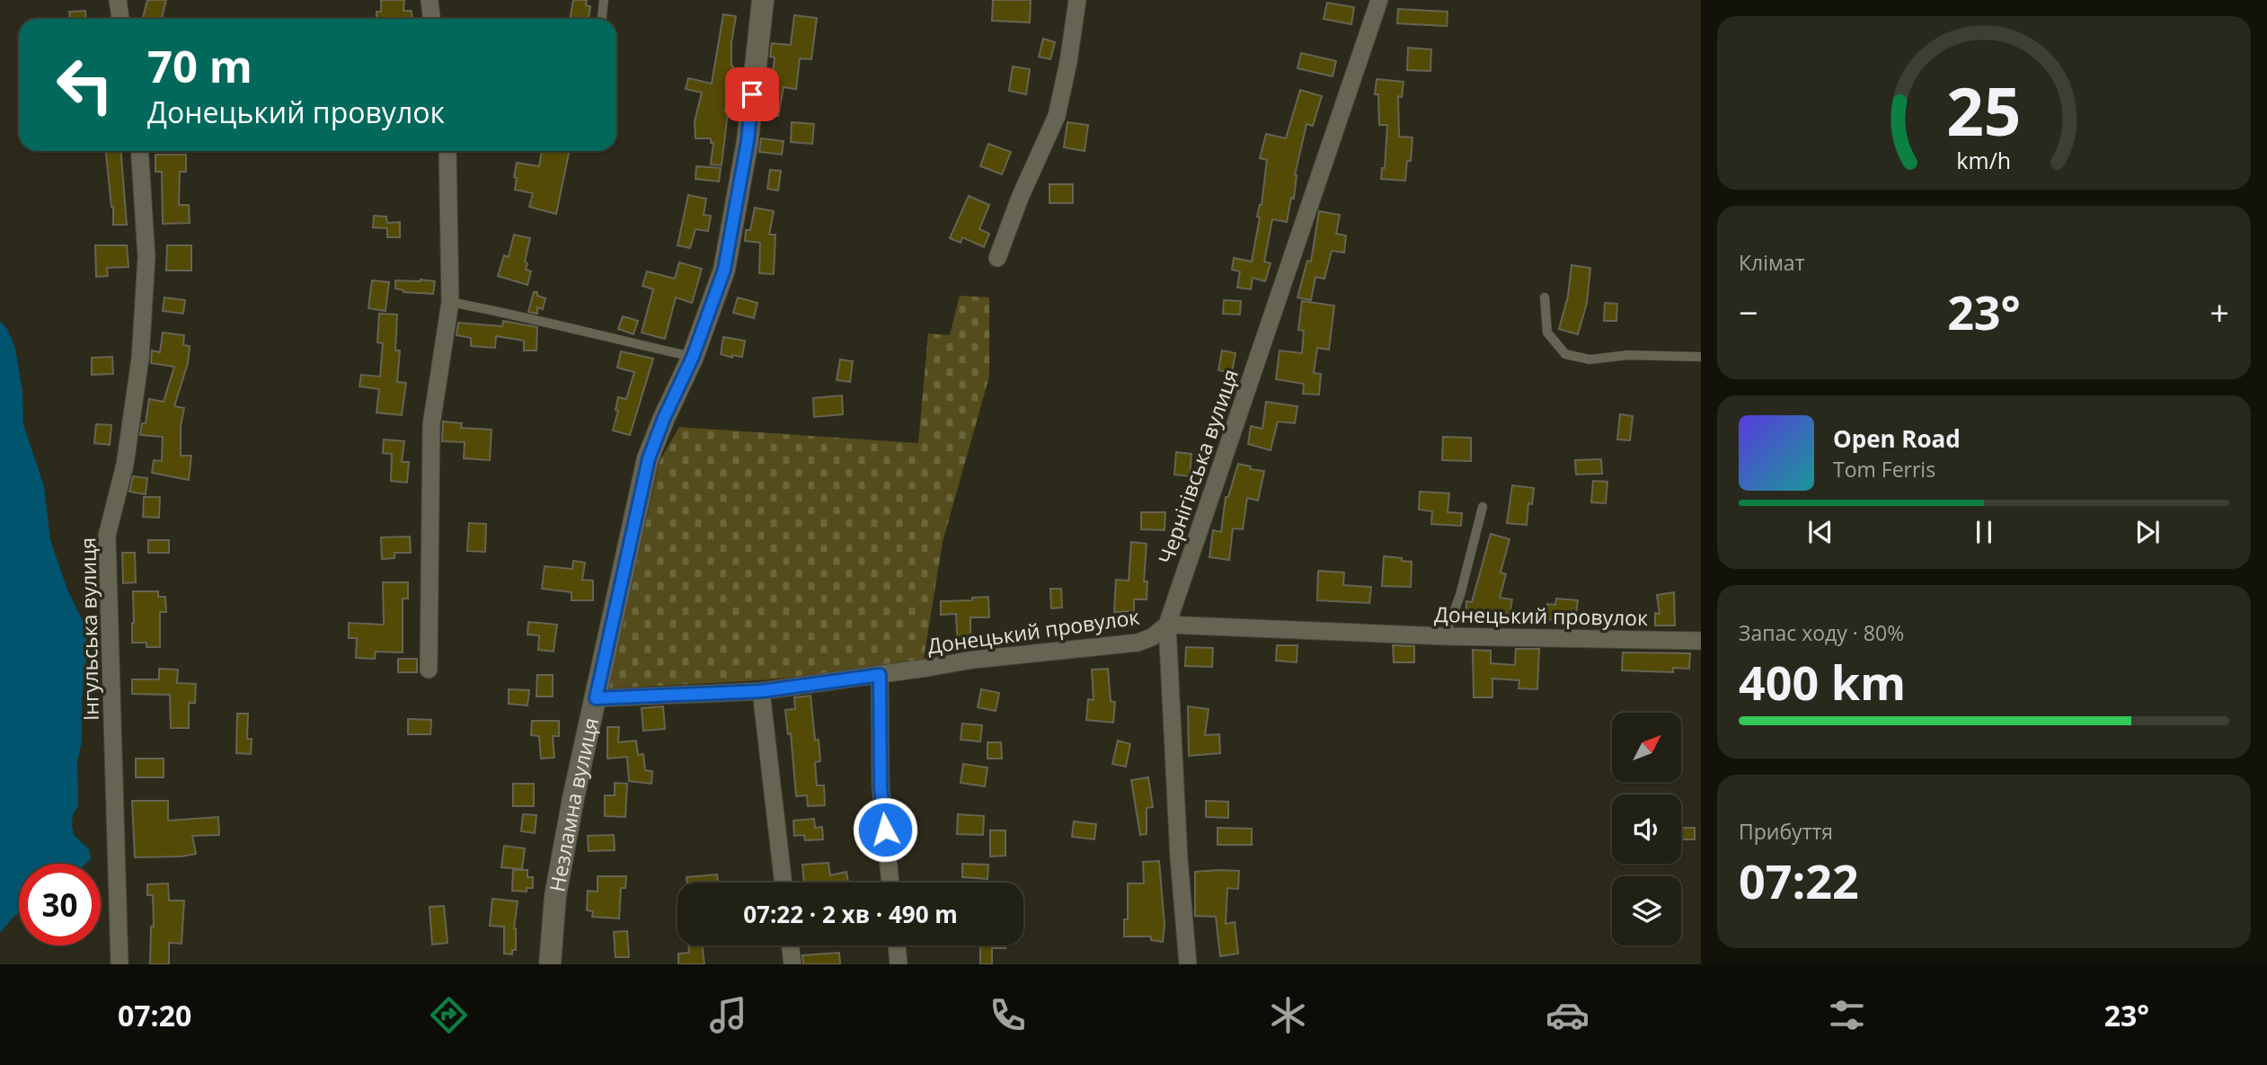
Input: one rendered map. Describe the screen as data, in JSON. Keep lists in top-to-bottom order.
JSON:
{
  "streets": {
    "street": [
      "Чернігівська вулиця",
      "Донецький провулок",
      "Інгульська вулиця",
      "Незламна вулиця"
    ]
  },
  "crossings": [
    ["Чернігівська вулиця", "Донецький провулок"],
    ["Донецький провулок", "Незламна вулиця"]
  ],
  "north": "top right",
  "page": {
    "turn": ["70 m", "Донецький провулок"],
    "tile": [
      "Клімат",
      ["Запас ходу · 80%", "400 km"],
      ["Прибуття", "07:22"]
    ],
    "heat": ["−", "23°", "+"],
    "song": ["Open Road", "Tom Ferris"],
    "limit": "30",
    "trip": "07:22 · 2 хв · 490 m",
    "tabs": ["07:20", "23°"],
    "gauge": ["25", "km/h"]
  }
}
